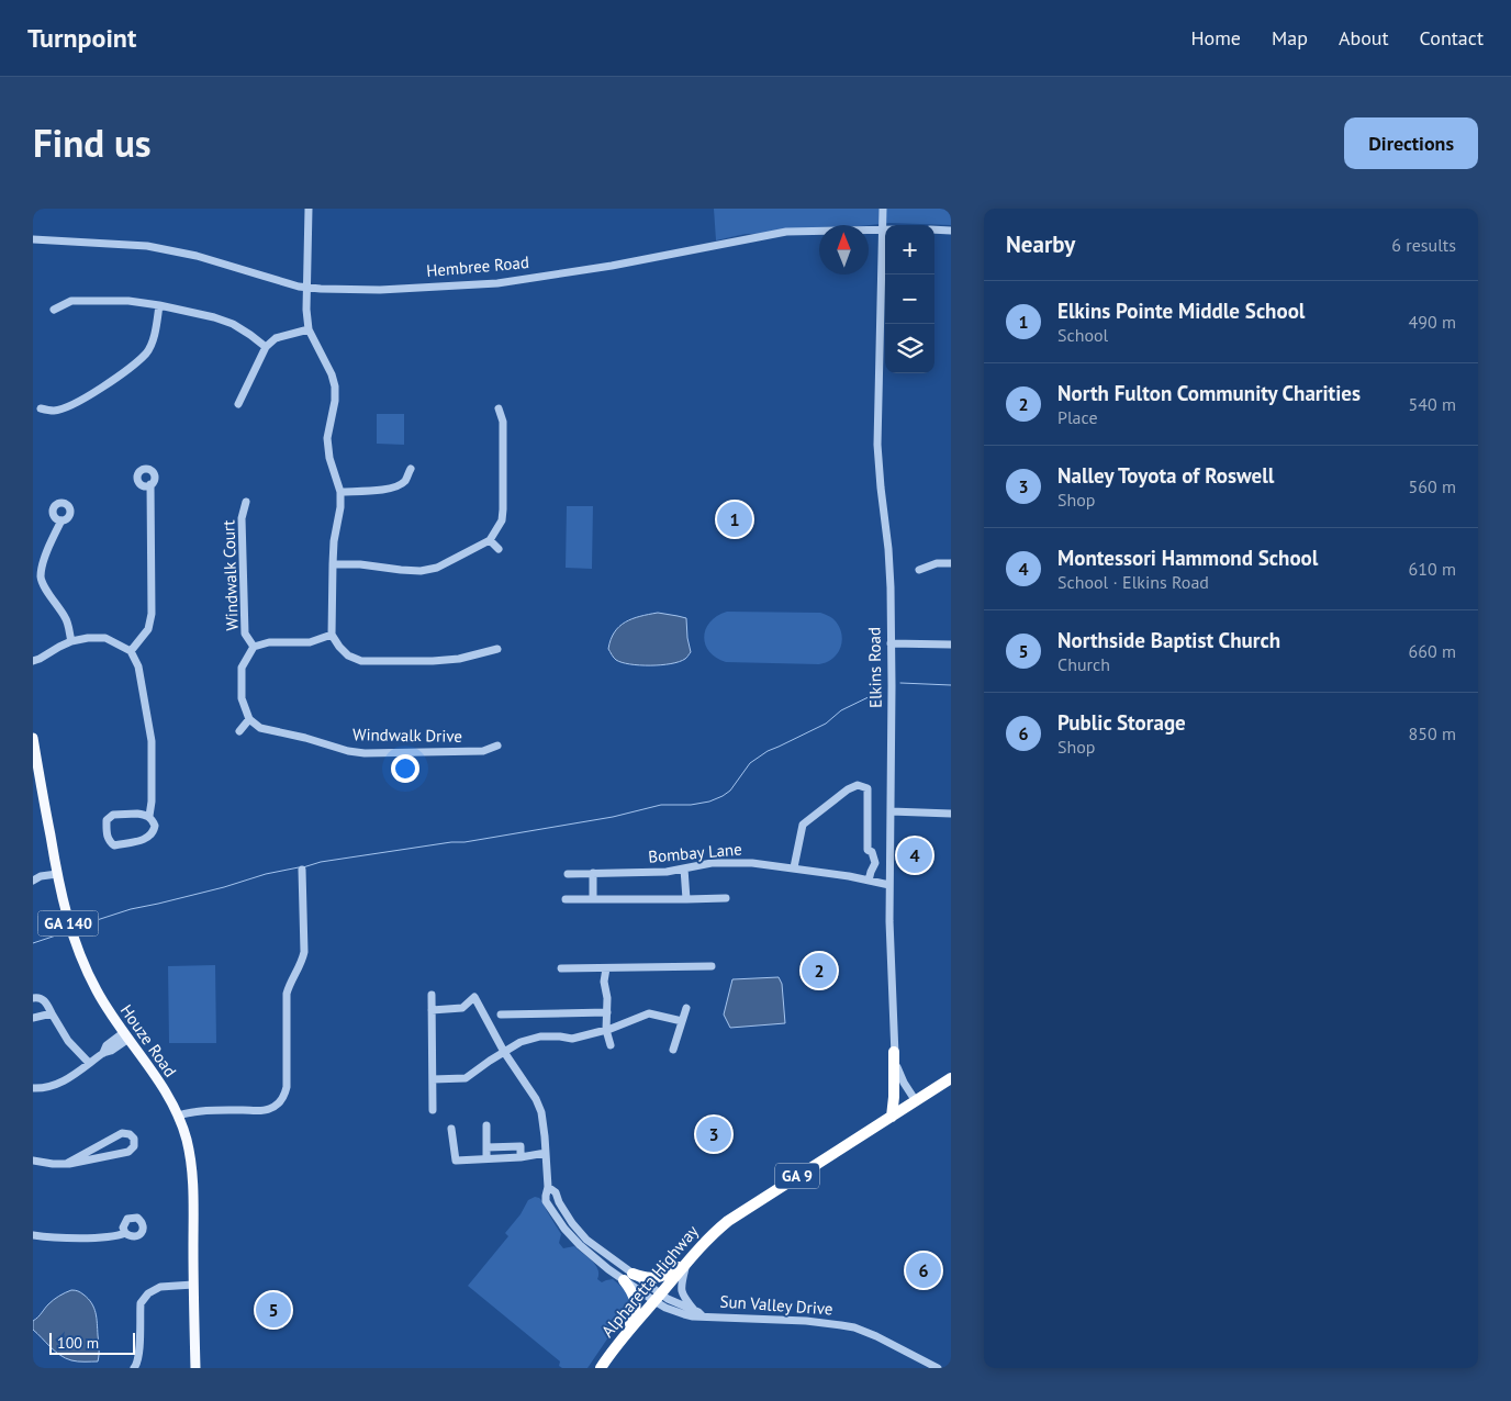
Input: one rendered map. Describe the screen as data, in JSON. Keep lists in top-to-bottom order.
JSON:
{
  "streets": {
    "highway": ["GA 9", "Alpharetta Highway"],
    "main road": ["GA 140", "Houze Road"],
    "street": [
      "Hembree Road",
      "Windwalk Court",
      "Elkins Road",
      "Windwalk Drive",
      "Bombay Lane",
      "Sun Valley Drive"
    ]
  },
  "crossings": [
    ["Hembree Road", "Elkins Road"],
    ["Elkins Road", "Bombay Lane"],
    ["Elkins Road", "Alpharetta Highway"],
    ["Alpharetta Highway", "Sun Valley Drive"]
  ],
  "scale_bar": "100 m",
  "north": "top",
  "page": {
    "header": "Turnpoint",
    "nav": [
      "Home",
      "Map",
      "About",
      "Contact"
    ],
    "title": "Find us",
    "buttons": "Directions",
    "heading": ["Nearby", "6 results"],
    "map_buttons": ["+", "−"],
    "list": [
      {
        "mark": "1",
        "name": "Elkins Pointe Middle School",
        "note": "School",
        "value": "490 m"
      },
      {
        "mark": "2",
        "name": "North Fulton Community Charities",
        "note": "Place",
        "value": "540 m"
      },
      {
        "mark": "3",
        "name": "Nalley Toyota of Roswell",
        "note": "Shop",
        "value": "560 m"
      },
      {
        "mark": "4",
        "name": "Montessori Hammond School",
        "note": "School · Elkins Road",
        "value": "610 m"
      },
      {
        "mark": "5",
        "name": "Northside Baptist Church",
        "note": "Church",
        "value": "660 m"
      },
      {
        "mark": "6",
        "name": "Public Storage",
        "note": "Shop",
        "value": "850 m"
      }
    ],
    "pins": [
      "1",
      "4",
      "2",
      "3",
      "6",
      "5"
    ],
    "scale": "100 m"
  }
}
